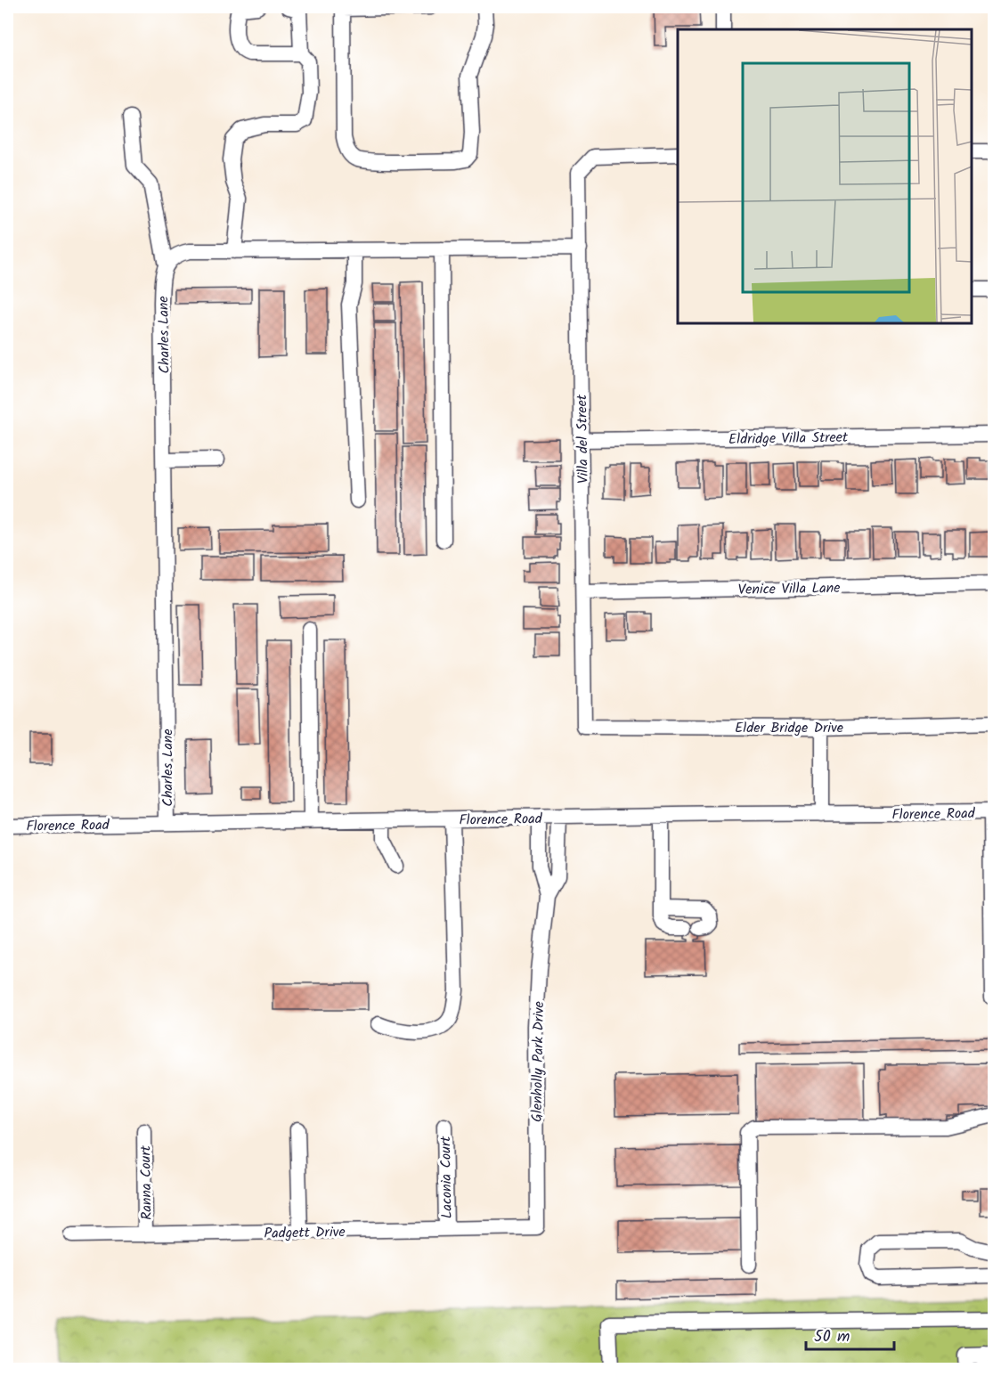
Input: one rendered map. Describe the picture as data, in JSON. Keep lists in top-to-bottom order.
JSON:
{
  "streets": {
    "street": [
      "Charles Lane",
      "Eldridge Villa Street",
      "Villa del Street",
      "Venice Villa Lane",
      "Elder Bridge Drive",
      "Florence Road",
      "Glenholly Park Drive",
      "Laconia Court",
      "Ranna Court",
      "Padgett Drive"
    ]
  },
  "crossings": [
    ["Charles Lane", "Florence Road"],
    ["Eldridge Villa Street", "Villa del Street"],
    ["Villa del Street", "Venice Villa Lane"],
    ["Villa del Street", "Elder Bridge Drive"],
    ["Florence Road", "Glenholly Park Drive"],
    ["Glenholly Park Drive", "Padgett Drive"],
    ["Laconia Court", "Padgett Drive"],
    ["Ranna Court", "Padgett Drive"]
  ],
  "scale_bar": "50 m"
}
